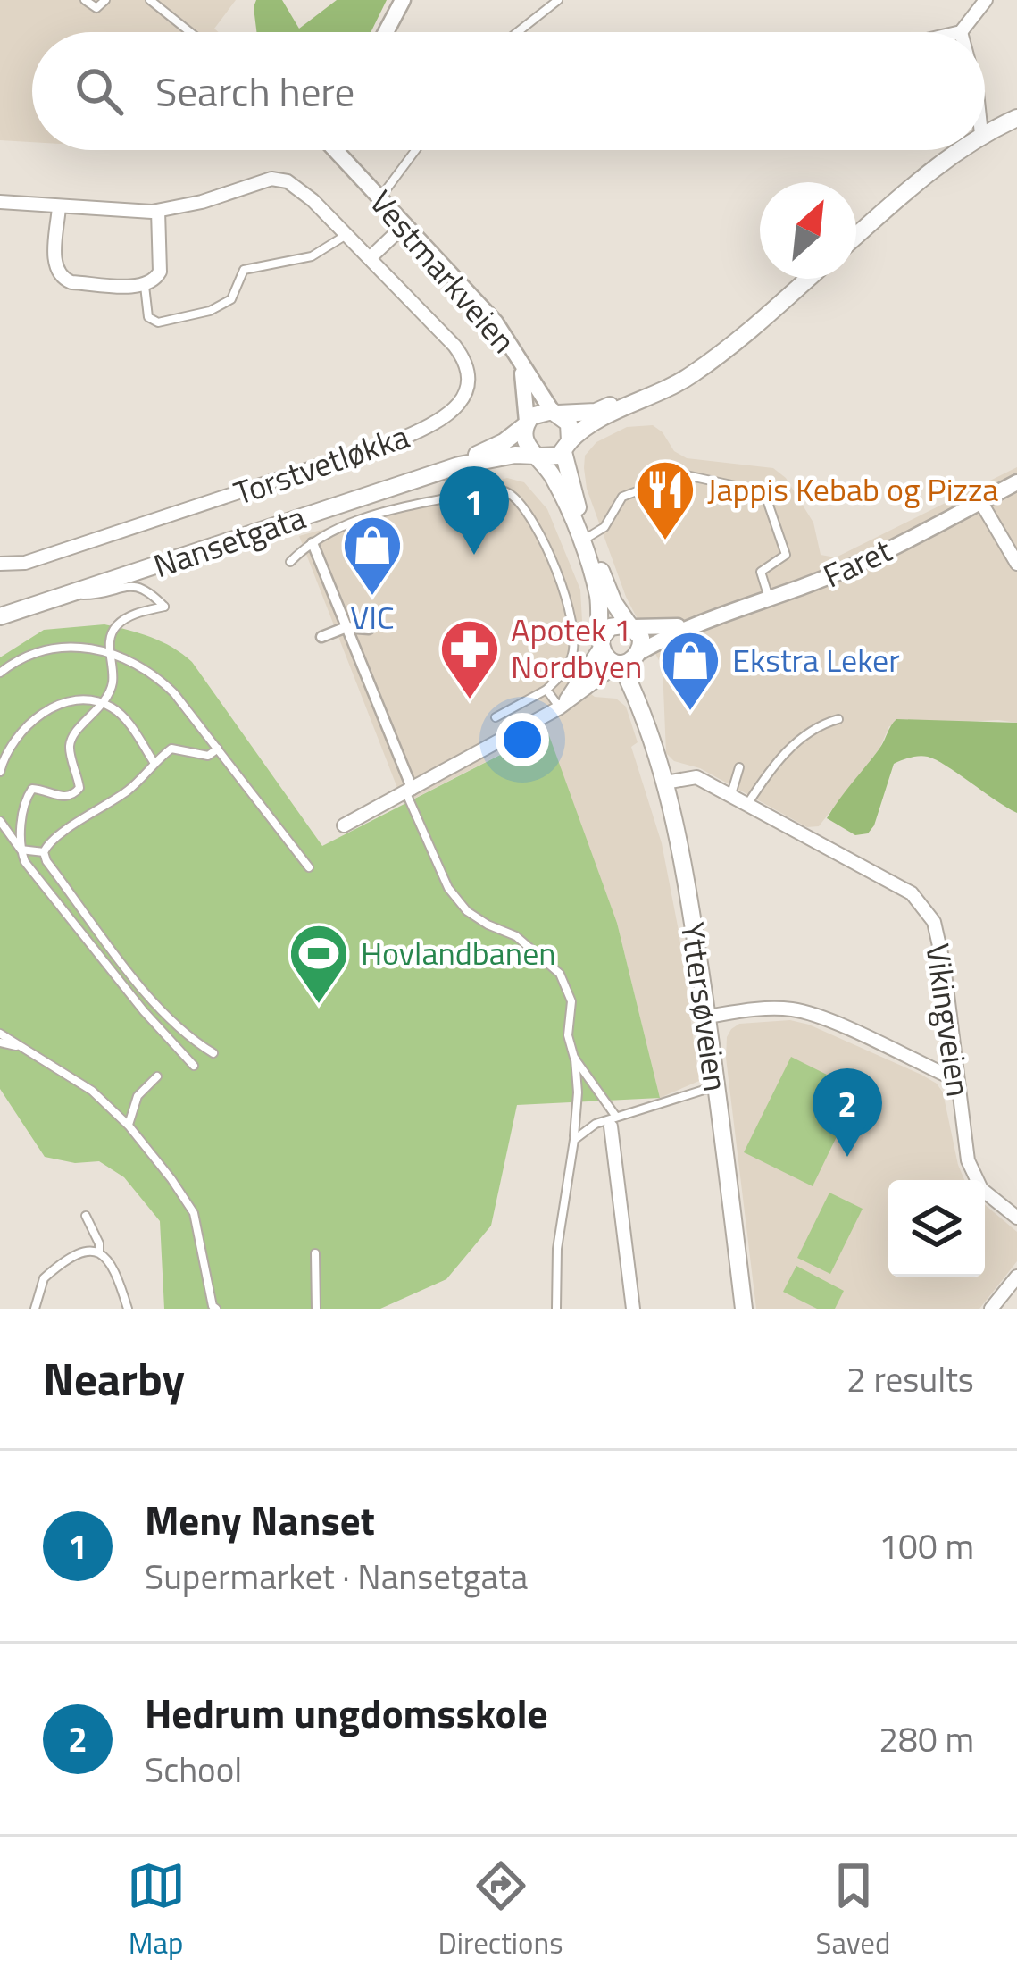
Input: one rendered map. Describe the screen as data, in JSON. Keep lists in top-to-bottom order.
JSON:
{
  "streets": {
    "main road": ["Nansetgata", "Yttersøveien"],
    "street": [
      "Vestmarkveien",
      "Torstvetløkka",
      "Faret",
      "Vikingveien"
    ]
  },
  "crossings": [
    ["Vestmarkveien", "Nansetgata"],
    ["Faret", "Yttersøveien"],
    ["Yttersøveien", "Vikingveien"]
  ],
  "places": {
    "restaurant": ["Jappis Kebab og Pizza"],
    "shop": ["VIC", "Ekstra Leker"],
    "pharmacy": ["Apotek 1 Nordbyen"],
    "sports": ["Hovlandbanen"]
  },
  "north": "top right",
  "page": {
    "search": "Search here",
    "pins": ["1", "2"],
    "heading": ["Nearby", "2 results"],
    "list": [
      {
        "mark": "1",
        "name": "Meny Nanset",
        "note": "Supermarket · Nansetgata",
        "value": "100 m"
      },
      {
        "mark": "2",
        "name": "Hedrum ungdomsskole",
        "note": "School",
        "value": "280 m"
      }
    ],
    "nav": ["Map", "Directions", "Saved"]
  }
}
